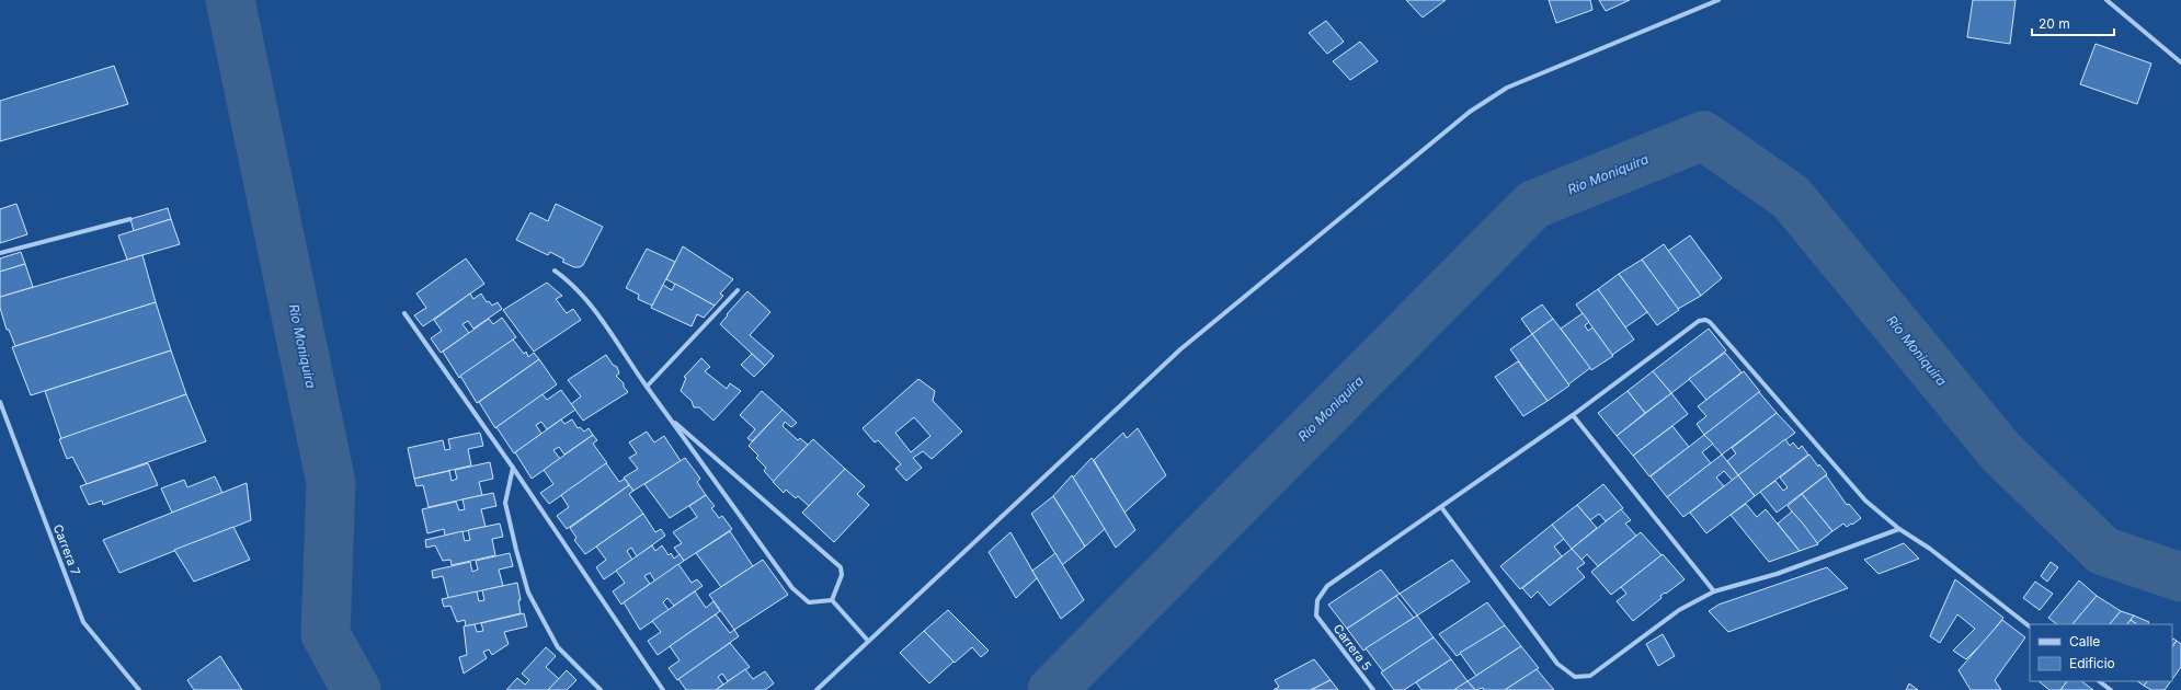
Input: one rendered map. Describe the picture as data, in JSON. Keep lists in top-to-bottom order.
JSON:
{
  "streets": {
    "street": ["Carrera 7", "Carrera 5"]
  },
  "water": ["Río Moniquira"],
  "legend": ["Calle", "Edificio"],
  "scale_bar": "20 m"
}
